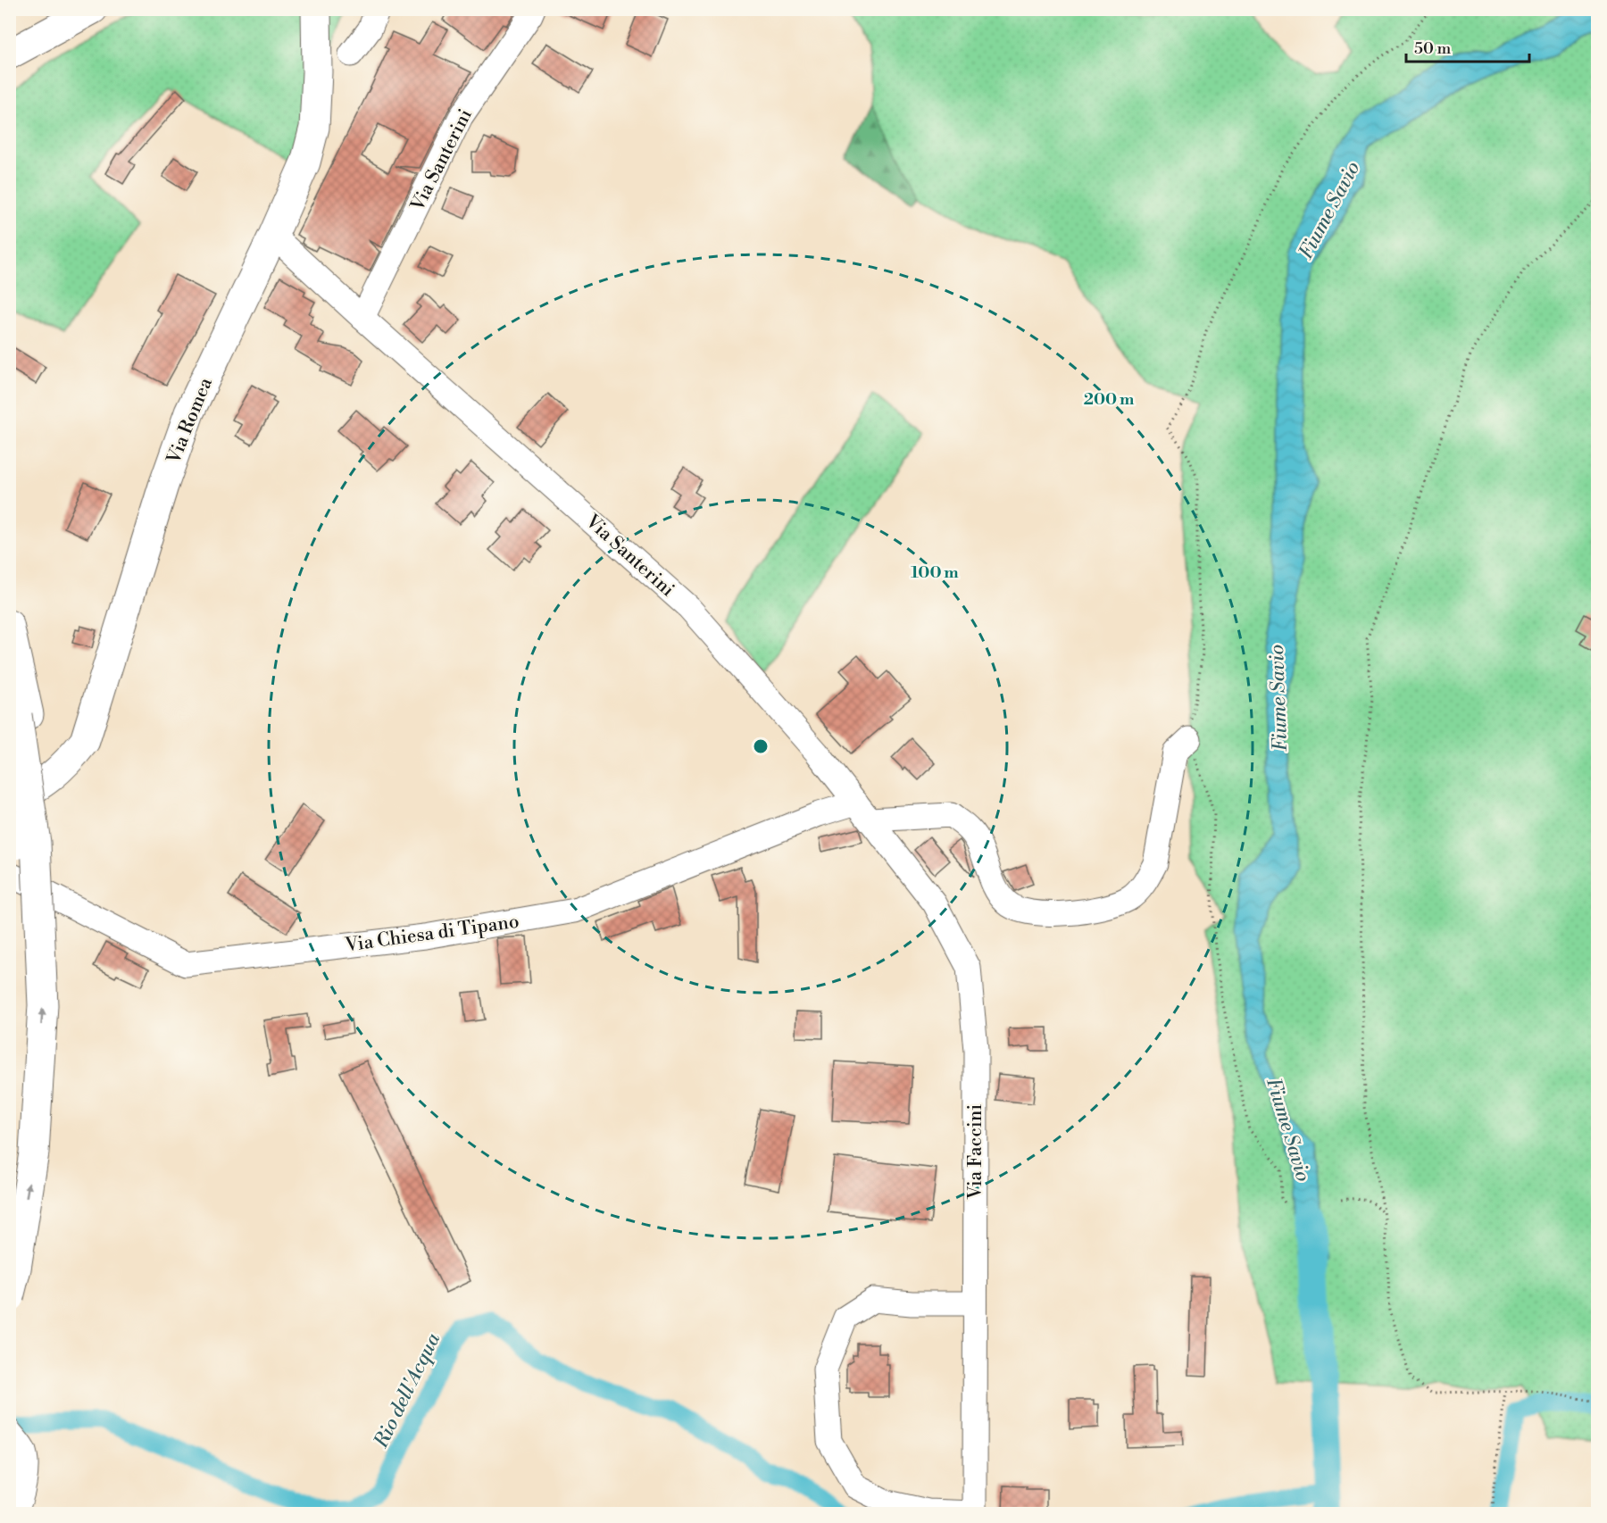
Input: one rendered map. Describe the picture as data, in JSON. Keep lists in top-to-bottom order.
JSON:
{
  "streets": {
    "main road": ["Via Romea"],
    "street": ["Via Santerini", "Via Chiesa di Tipano", "Via Faccini"]
  },
  "crossings": [
    ["Via Santerini", "Via Romea"],
    ["Via Santerini", "Via Chiesa di Tipano"],
    ["Via Santerini", "Via Faccini"],
    ["Via Chiesa di Tipano", "Via Faccini"]
  ],
  "water": ["Fiume Savio", "Rio dell'Acqua"],
  "scale_bar": "50 m",
  "rings": ["200 m", "100 m"]
}
